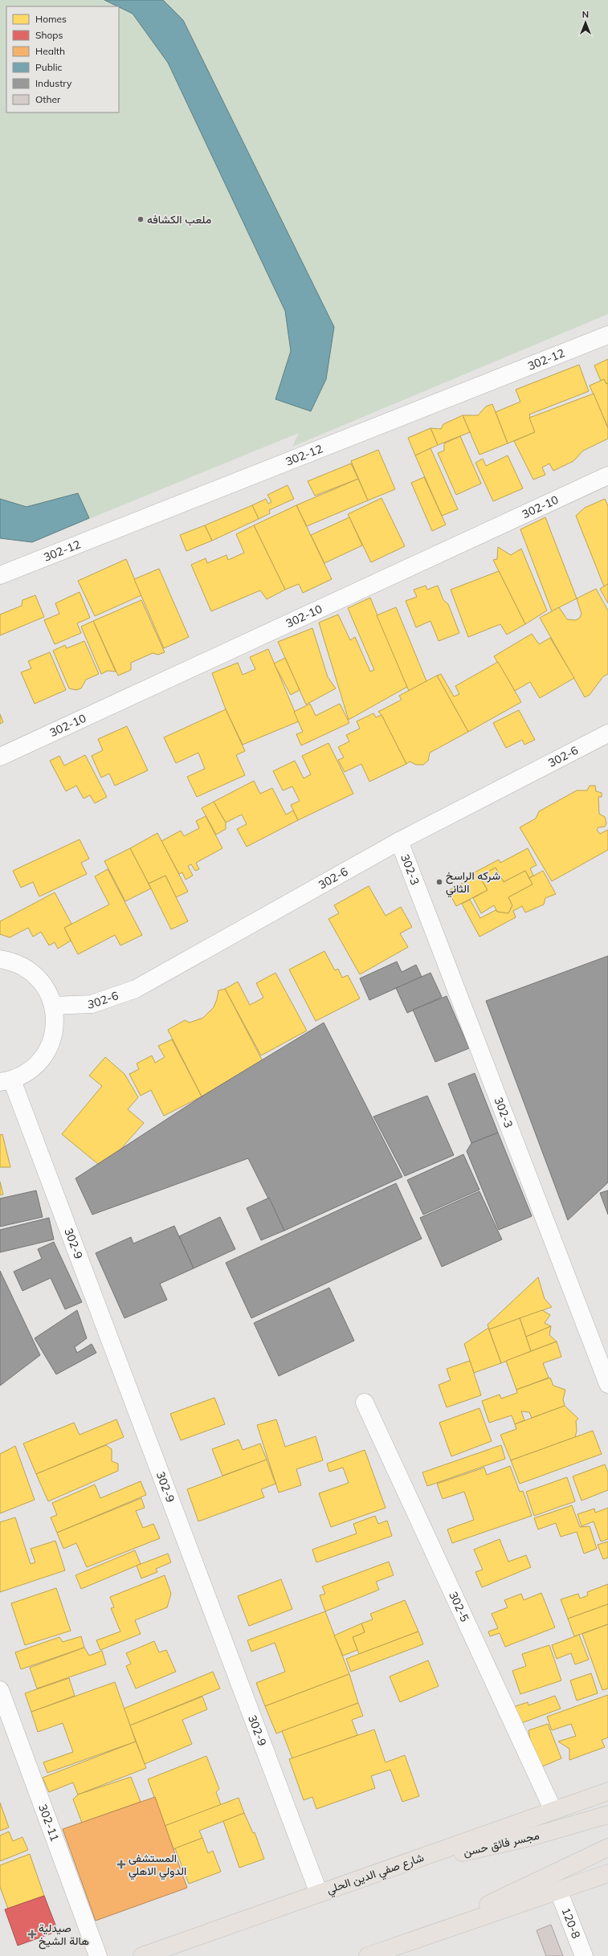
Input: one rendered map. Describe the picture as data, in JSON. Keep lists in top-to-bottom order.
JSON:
{
  "streets": {
    "main road": ["مجسر فائق حسن", "شارع صفي الدين الحلي"],
    "street": [
      "302-12",
      "302-10",
      "302-6",
      "302-3",
      "302-9",
      "302-5",
      "302-11",
      "120-8"
    ]
  },
  "crossings": [
    ["302-6", "302-3"],
    ["302-9", "شارع صفي الدين الحلي"],
    ["302-5", "شارع صفي الدين الحلي"],
    ["مجسر فائق حسن", "شارع صفي الدين الحلي"]
  ],
  "places": {
    "other": ["ملعب الكشافه", "شركه الراسخ الثاني"],
    "health": ["المستشفى الدولي الاهلي", "صيدلية هالة الشيخ"]
  },
  "legend": [
    "Homes",
    "Shops",
    "Health",
    "Public",
    "Industry",
    "Other"
  ],
  "north": "top"
}
